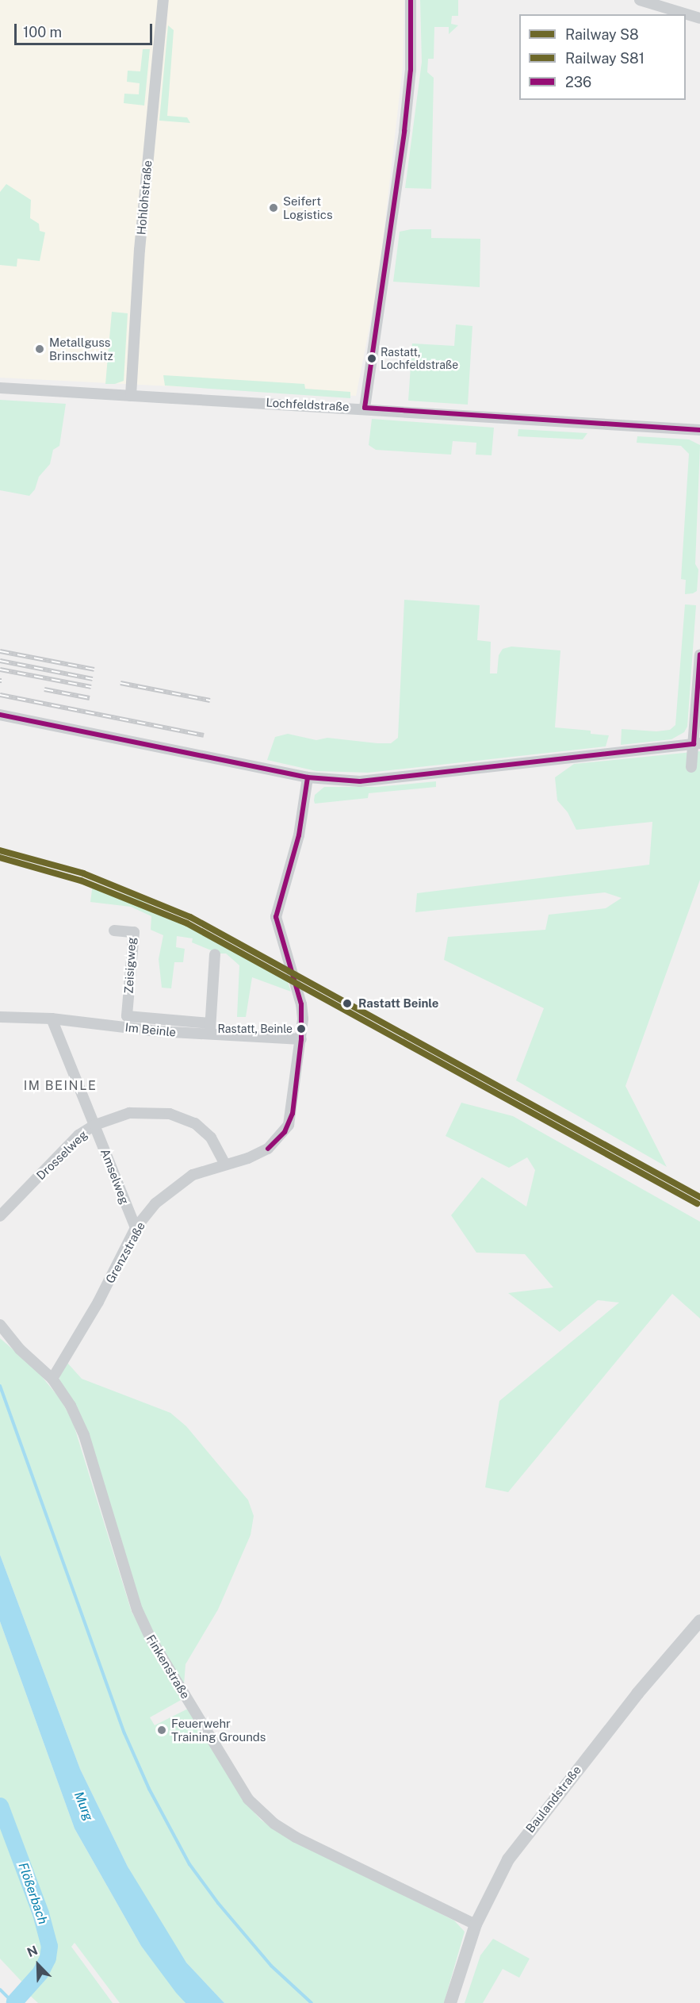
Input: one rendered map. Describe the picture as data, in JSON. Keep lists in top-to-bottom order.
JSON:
{
  "streets": {
    "street": [
      "Hohlohstraße",
      "Lochfeldstraße",
      "Zeisigweg",
      "Im Beinle",
      "Drosselweg",
      "Amselweg",
      "Grenzstraße",
      "Finkenstraße",
      "Baulandstraße"
    ]
  },
  "crossings": [
    ["Hohlohstraße", "Lochfeldstraße"],
    ["Zeisigweg", "Im Beinle"],
    ["Im Beinle", "Amselweg"],
    ["Im Beinle", "Grenzstraße"],
    ["Drosselweg", "Amselweg"],
    ["Drosselweg", "Grenzstraße"],
    ["Amselweg", "Grenzstraße"],
    ["Grenzstraße", "Finkenstraße"],
    ["Finkenstraße", "Baulandstraße"]
  ],
  "districts": ["IM BEINLE"],
  "water": ["Murg", "Flößerbach"],
  "places": [
    "Seifert Logistics",
    "Metallguss Brinschwitz",
    "Rastatt, Lochfeldstraße",
    "Rastatt Beinle",
    "Rastatt, Beinle",
    "Feuerwehr Training Grounds"
  ],
  "lines": ["transit line 236", "rail line S8", "rail line S81"],
  "legend": ["Railway S8", "Railway S81", "236"],
  "scale_bar": "100 m",
  "north": "top left"
}
